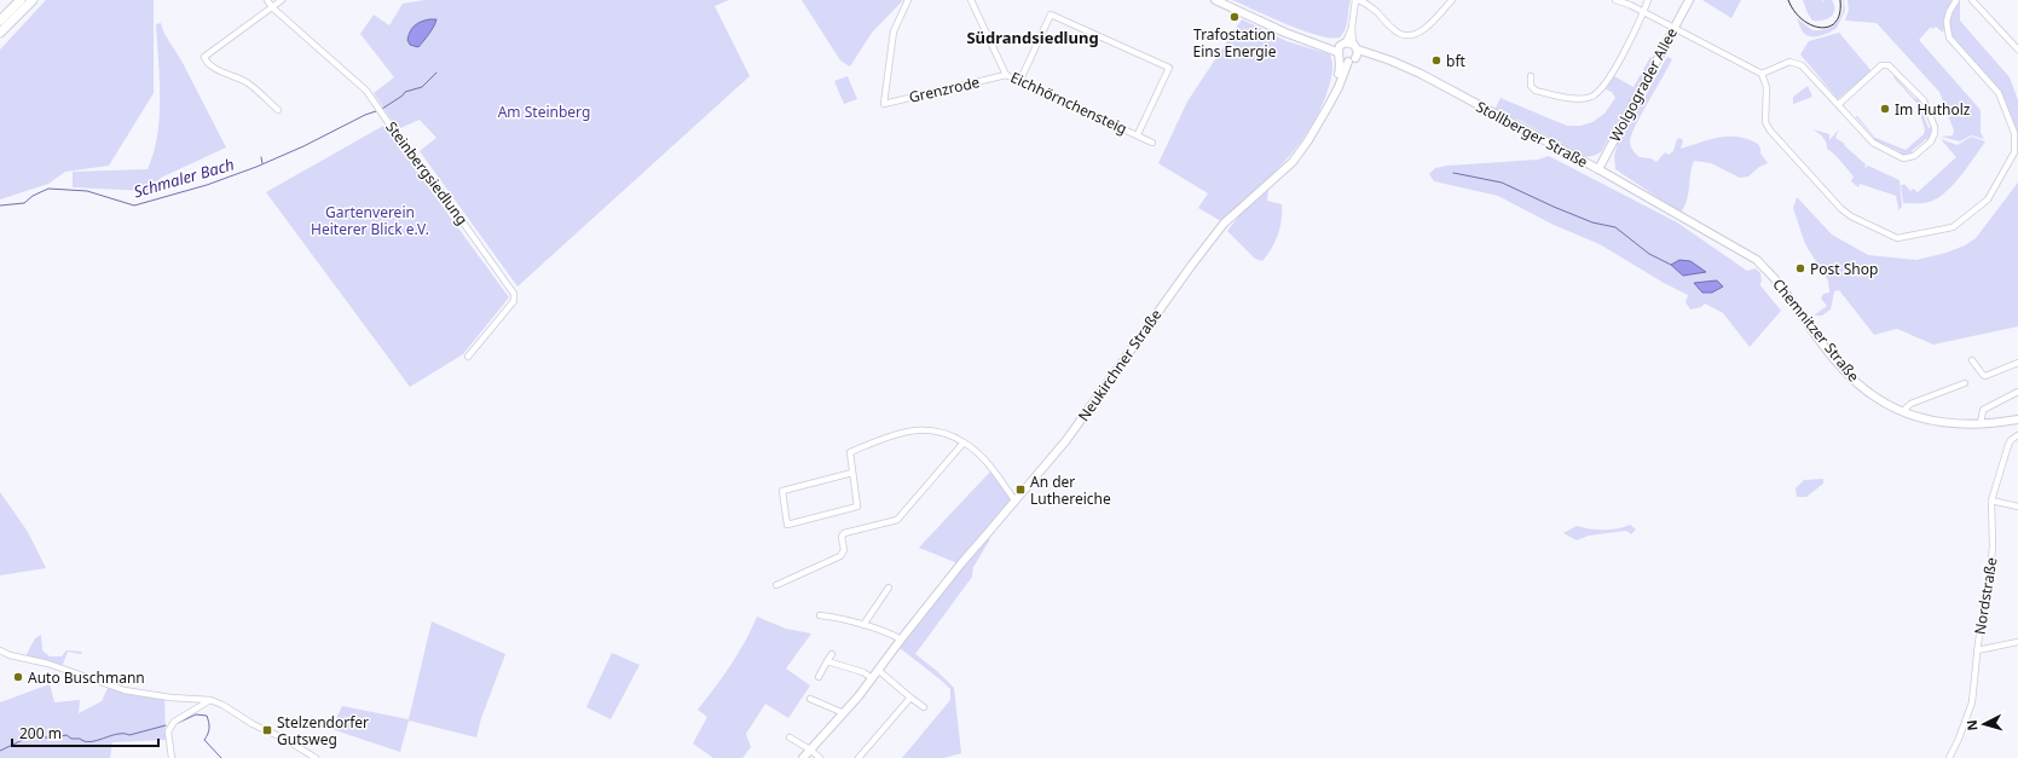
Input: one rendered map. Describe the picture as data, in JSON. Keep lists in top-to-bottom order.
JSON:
{
  "streets": {
    "main road": [
      "Wolgograder Allee",
      "Stollberger Straße",
      "Chemnitzer Straße",
      "Neukirchner Straße"
    ],
    "street": [
      "Grenzrode",
      "Eichhörnchensteig",
      "Steinbergsiedlung",
      "Nordstraße"
    ]
  },
  "crossings": [
    ["Wolgograder Allee", "Stollberger Straße"],
    ["Grenzrode", "Eichhörnchensteig"],
    ["Stollberger Straße", "Chemnitzer Straße"],
    ["Stollberger Straße", "Neukirchner Straße"]
  ],
  "districts": ["Südrandsiedlung"],
  "water": ["Schmaler Bach"],
  "parks": ["Am Steinberg", "Gartenverein Heiterer Blick e.V."],
  "places": {
    "other": [
      "Trafostation Eins Energie",
      "bft",
      "Im Hutholz",
      "Post Shop",
      "Auto Buschmann"
    ],
    "transit": ["An der Luthereiche", "Stelzendorfer Gutsweg"]
  },
  "scale_bar": "200 m",
  "north": "left"
}
